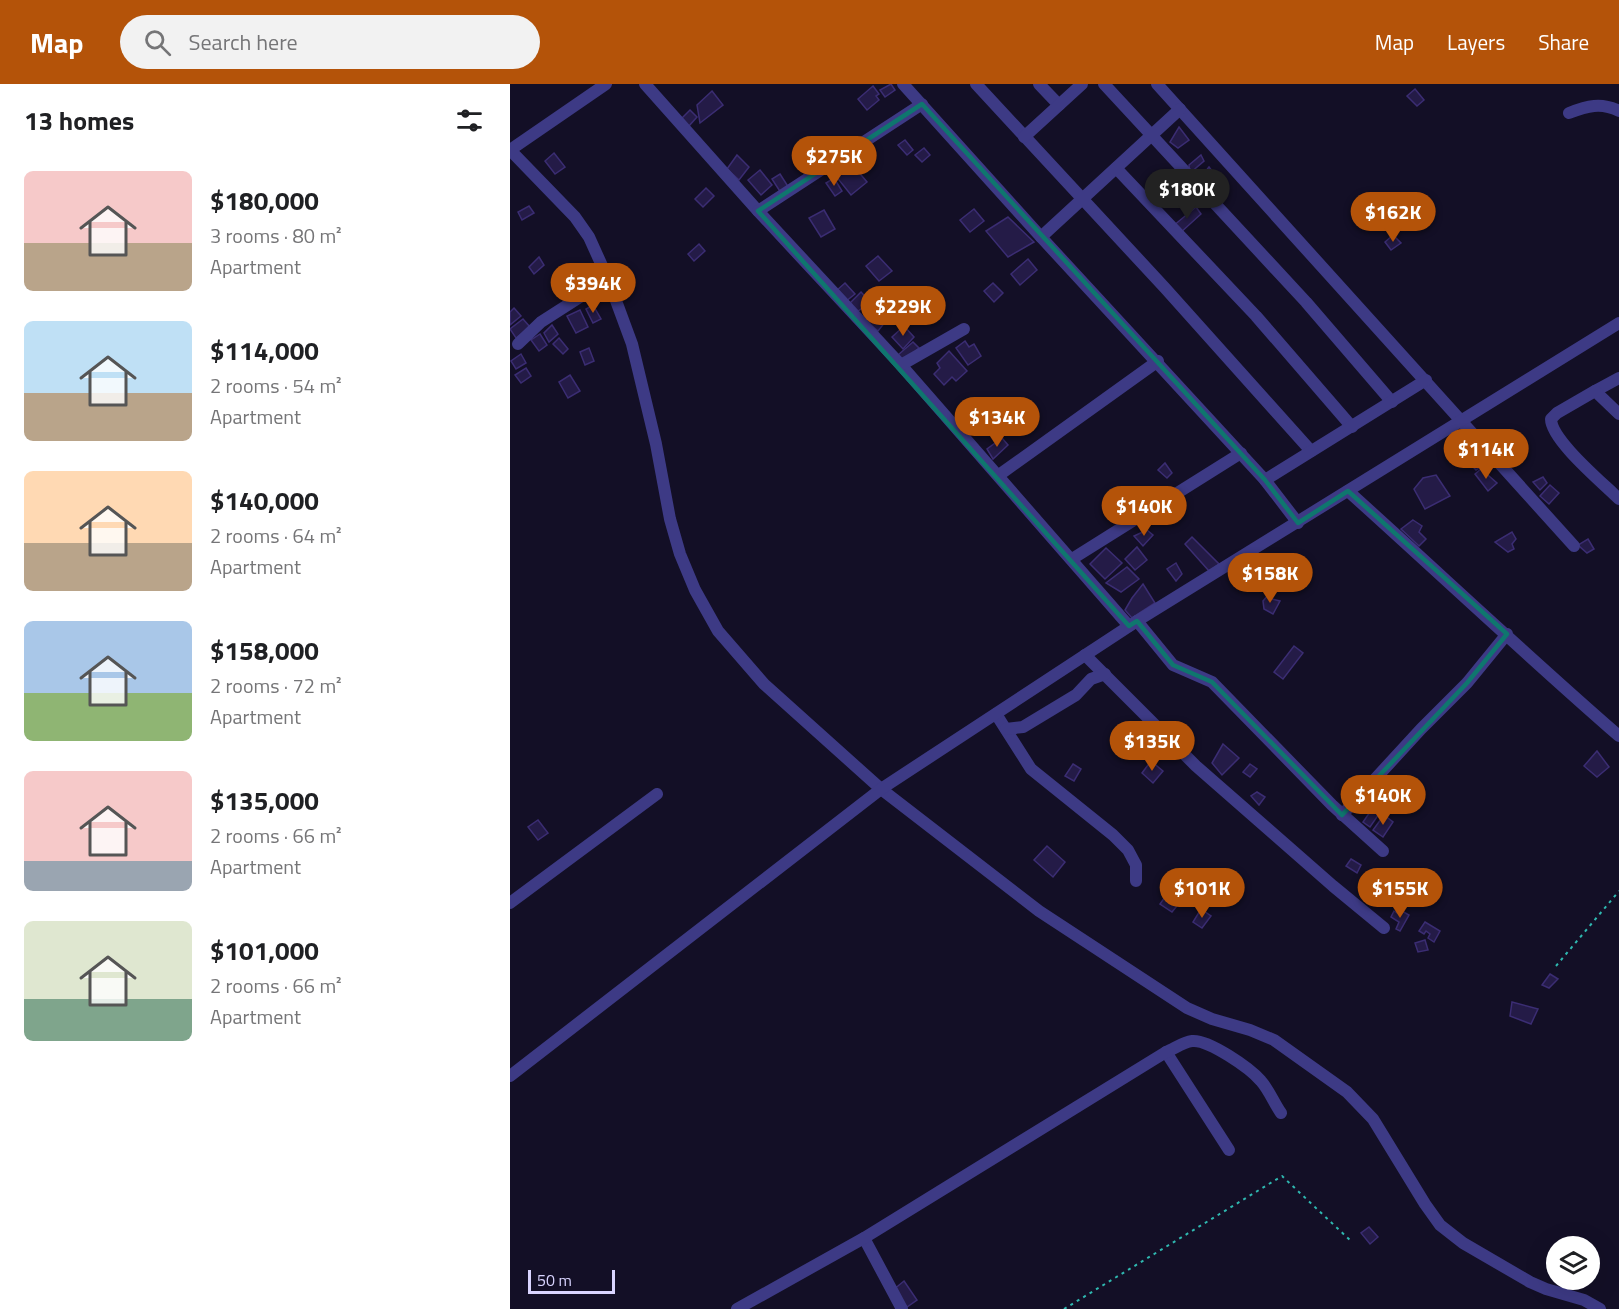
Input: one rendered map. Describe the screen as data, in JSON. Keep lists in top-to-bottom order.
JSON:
{
  "scale_bar": "50 m",
  "page": {
    "header": "Map",
    "search": "Search here",
    "nav": ["Map", "Layers", "Share"],
    "heading": "13 homes",
    "price": [
      "$275K",
      "$180K",
      "$162K",
      "$394K",
      "$229K",
      "$134K",
      "$114K",
      "$140K",
      "$158K",
      "$135K",
      "$140K",
      "$101K",
      "$155K"
    ],
    "list": [
      {
        "name": "$180,000",
        "note": "3 rooms · 80 m² · Apartment"
      },
      {
        "name": "$114,000",
        "note": "2 rooms · 54 m² · Apartment"
      },
      {
        "name": "$140,000",
        "note": "2 rooms · 64 m² · Apartment"
      },
      {
        "name": "$158,000",
        "note": "2 rooms · 72 m² · Apartment"
      },
      {
        "name": "$135,000",
        "note": "2 rooms · 66 m² · Apartment"
      },
      {
        "name": "$101,000",
        "note": "2 rooms · 66 m² · Apartment"
      }
    ],
    "scale": "50 m"
  }
}
